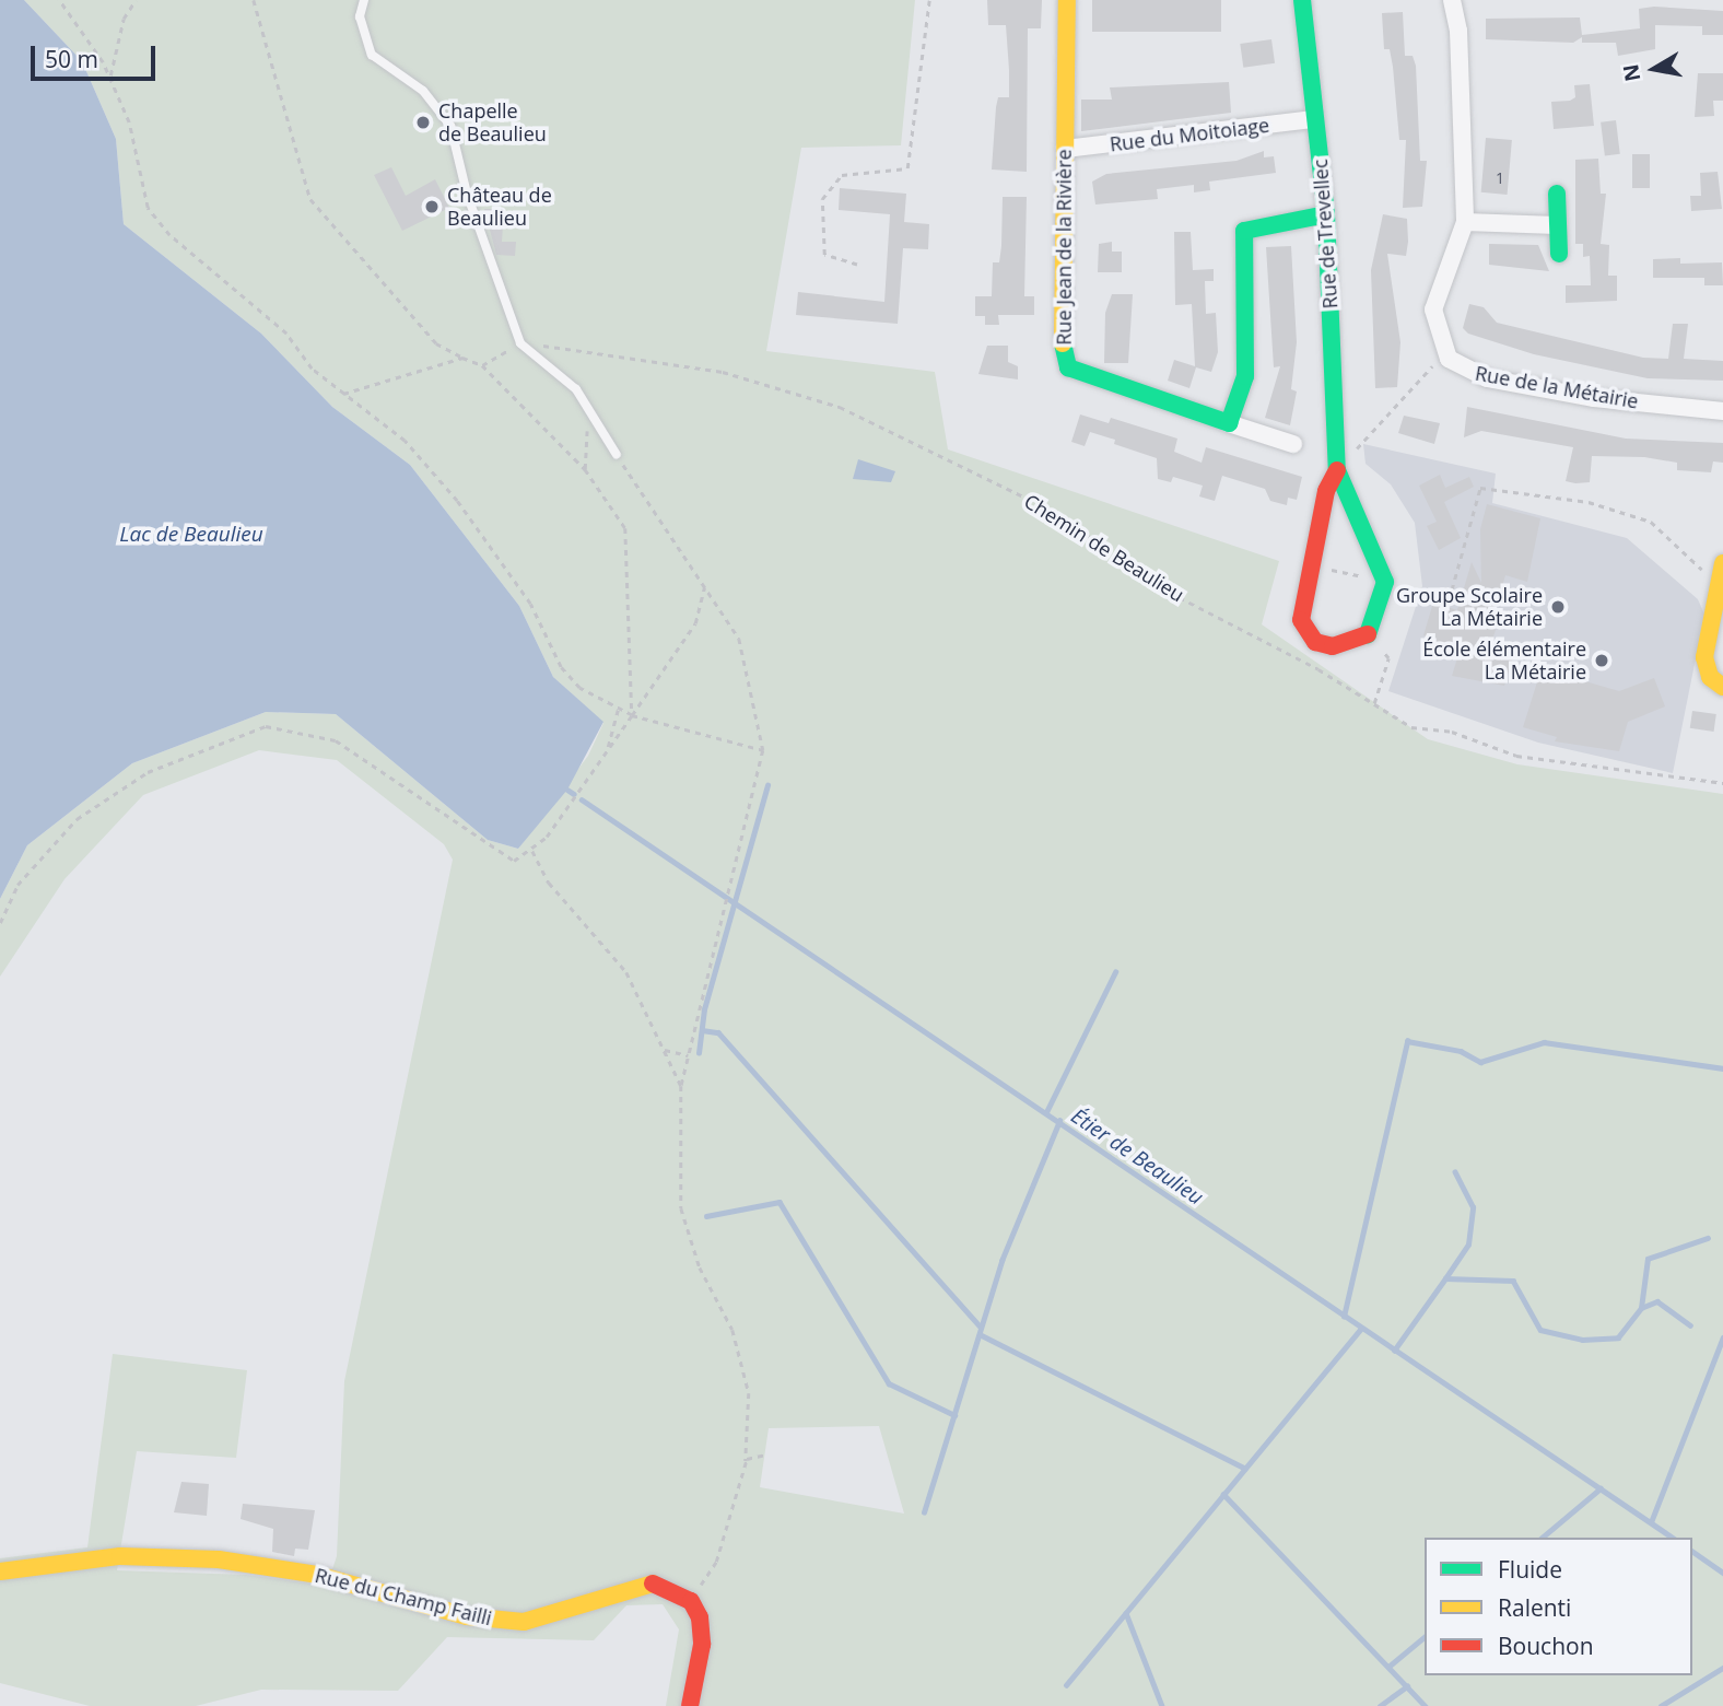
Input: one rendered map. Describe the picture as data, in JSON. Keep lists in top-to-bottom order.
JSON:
{
  "streets": {
    "street": [
      "Rue du Moitoiage",
      "Rue de Trevellec",
      "Rue Jean de la Rivière",
      "Rue de la Métairie",
      "Rue du Champ Failli"
    ],
    "path": ["Chemin de Beaulieu"]
  },
  "crossings": [
    ["Rue du Moitoiage", "Rue de Trevellec"],
    ["Rue du Moitoiage", "Rue Jean de la Rivière"]
  ],
  "water": ["Lac de Beaulieu", "Étier de Beaulieu"],
  "places": [
    "Chapelle de Beaulieu",
    "Château de Beaulieu",
    "Groupe Scolaire La Métairie",
    "École élémentaire La Métairie"
  ],
  "house_numbers": ["1"],
  "legend": ["Fluide", "Ralenti", "Bouchon"],
  "scale_bar": "50 m",
  "north": "left"
}
